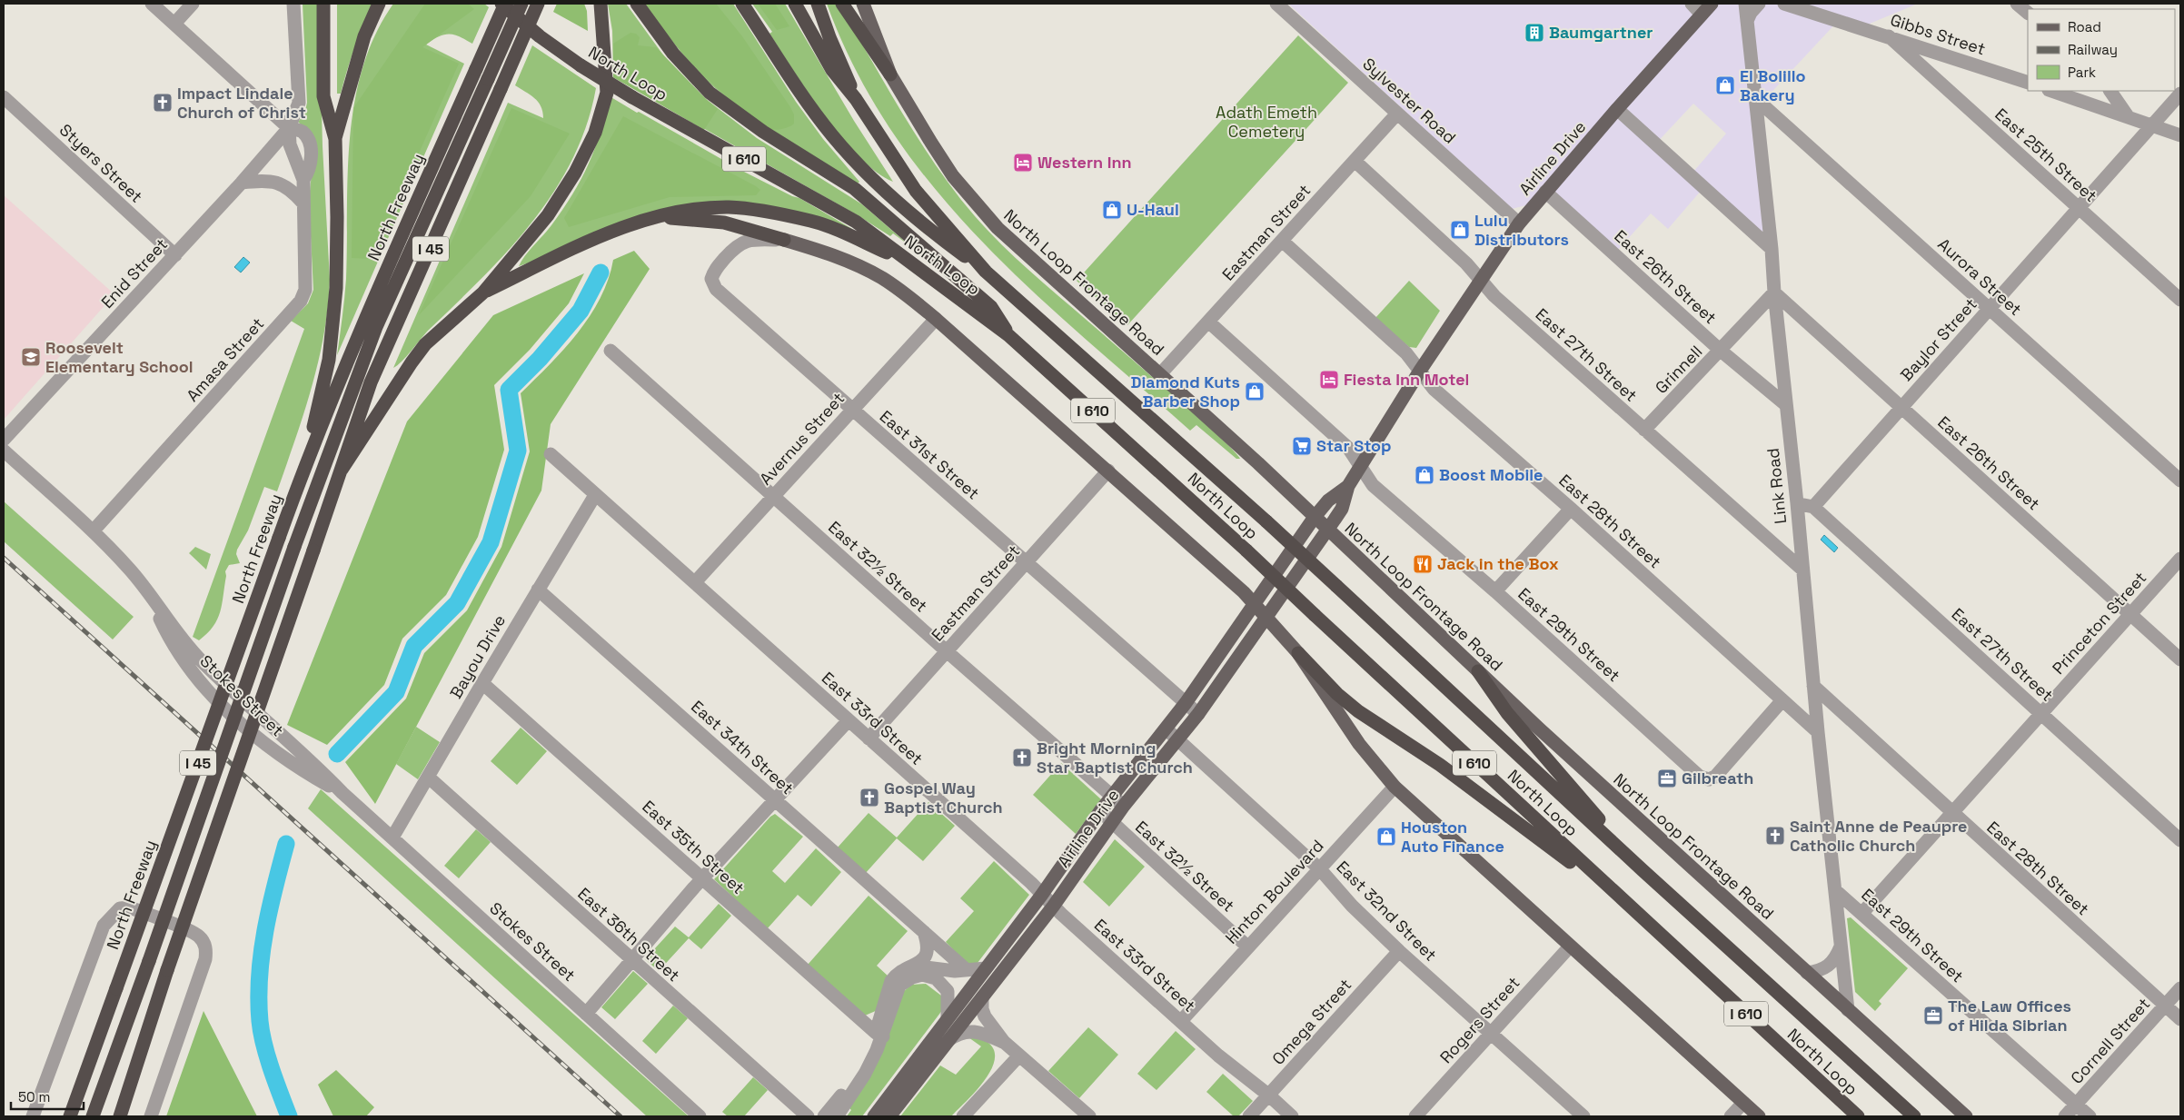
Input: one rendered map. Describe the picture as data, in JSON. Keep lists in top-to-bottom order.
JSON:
{
  "streets": {
    "highway": [
      "North Loop",
      "I 610",
      "North Freeway",
      "I 45"
    ],
    "main road": ["Airline Drive", "North Loop Frontage Road"],
    "street": [
      "Gibbs Street",
      "Sylvester Road",
      "East 25th Street",
      "Styers Street",
      "Eastman Street",
      "Enid Street",
      "East 26th Street",
      "Aurora Street",
      "Baylor Street",
      "East 27th Street",
      "Amasa Street",
      "Grinnell",
      "Avernus Street",
      "East 31st Street",
      "Link Road",
      "East 28th Street",
      "East 32½ Street",
      "Princeton Street",
      "East 29th Street",
      "Bayou Drive",
      "Stokes Street",
      "East 33rd Street",
      "East 34th Street",
      "East 35th Street",
      "Hinton Boulevard",
      "East 32nd Street",
      "East 36th Street",
      "Rogers Street",
      "Omega Street",
      "Cornell Street"
    ]
  },
  "crossings": [
    ["Gibbs Street", "East 25th Street"],
    ["North Loop", "North Freeway"],
    ["Sylvester Road", "Airline Drive"],
    ["Sylvester Road", "Eastman Street"],
    ["East 25th Street", "Baylor Street"],
    ["Airline Drive", "East 26th Street"],
    ["Airline Drive", "North Loop Frontage Road"],
    ["Airline Drive", "East 27th Street"],
    ["Airline Drive", "East 31st Street"],
    ["Airline Drive", "East 28th Street"],
    ["Airline Drive", "East 32½ Street"],
    ["Airline Drive", "East 29th Street"],
    ["Airline Drive", "East 33rd Street"],
    ["Airline Drive", "East 32nd Street"],
    ["Styers Street", "Enid Street"],
    ["Eastman Street", "North Loop Frontage Road"],
    ["Eastman Street", "East 27th Street"],
    ["Eastman Street", "East 31st Street"],
    ["Eastman Street", "East 28th Street"],
    ["Eastman Street", "East 32½ Street"],
    ["Eastman Street", "East 29th Street"],
    ["Eastman Street", "East 33rd Street"],
    ["Enid Street", "Amasa Street"],
    ["East 26th Street", "Baylor Street"],
    ["East 26th Street", "Grinnell"],
    ["East 26th Street", "Link Road"],
    ["East 26th Street", "Princeton Street"],
    ["Aurora Street", "Baylor Street"],
    ["Aurora Street", "Link Road"],
    ["North Loop Frontage Road", "Link Road"],
    ["Baylor Street", "East 27th Street"],
    ["East 27th Street", "Grinnell"],
    ["East 27th Street", "Link Road"],
    ["East 27th Street", "Princeton Street"],
    ["Amasa Street", "Stokes Street"],
    ["Grinnell", "Link Road"],
    ["Avernus Street", "East 31st Street"],
    ["Avernus Street", "East 32½ Street"],
    ["Avernus Street", "East 33rd Street"],
    ["Link Road", "East 28th Street"],
    ["Link Road", "East 29th Street"],
    ["East 28th Street", "Princeton Street"],
    ["East 28th Street", "East 29th Street"],
    ["East 28th Street", "Cornell Street"],
    ["East 32½ Street", "Hinton Boulevard"],
    ["Princeton Street", "East 29th Street"],
    ["East 29th Street", "Cornell Street"],
    ["Bayou Drive", "Stokes Street"],
    ["Bayou Drive", "East 33rd Street"],
    ["Bayou Drive", "East 34th Street"],
    ["Bayou Drive", "East 35th Street"],
    ["Bayou Drive", "East 36th Street"],
    ["East 33rd Street", "Hinton Boulevard"],
    ["East 33rd Street", "Omega Street"],
    ["Hinton Boulevard", "East 32nd Street"],
    ["East 32nd Street", "Rogers Street"],
    ["East 32nd Street", "Omega Street"]
  ],
  "parks": ["Adath Emeth Cemetery"],
  "places": {
    "building": ["Baumgartner"],
    "shop": [
      "El Bolillo Bakery",
      "U-Haul",
      "Lulu Distributors",
      "Diamond Kuts Barber Shop",
      "Boost Mobile",
      "Houston Auto Finance"
    ],
    "church": [
      "Impact Lindale Church of Christ",
      "Bright Morning Star Baptist Church",
      "Gospel Way Baptist Church",
      "Saint Anne de Peaupre Catholic Church"
    ],
    "hotel": ["Western Inn", "Fiesta Inn Motel"],
    "school or university": ["Roosevelt Elementary School"],
    "supermarket": ["Star Stop"],
    "restaurant": ["Jack in the Box"],
    "office": ["Gilbreath", "The Law Offices of Hilda Sibrian"]
  },
  "legend": ["Road", "Railway", "Park"],
  "scale_bar": "50 m"
}
